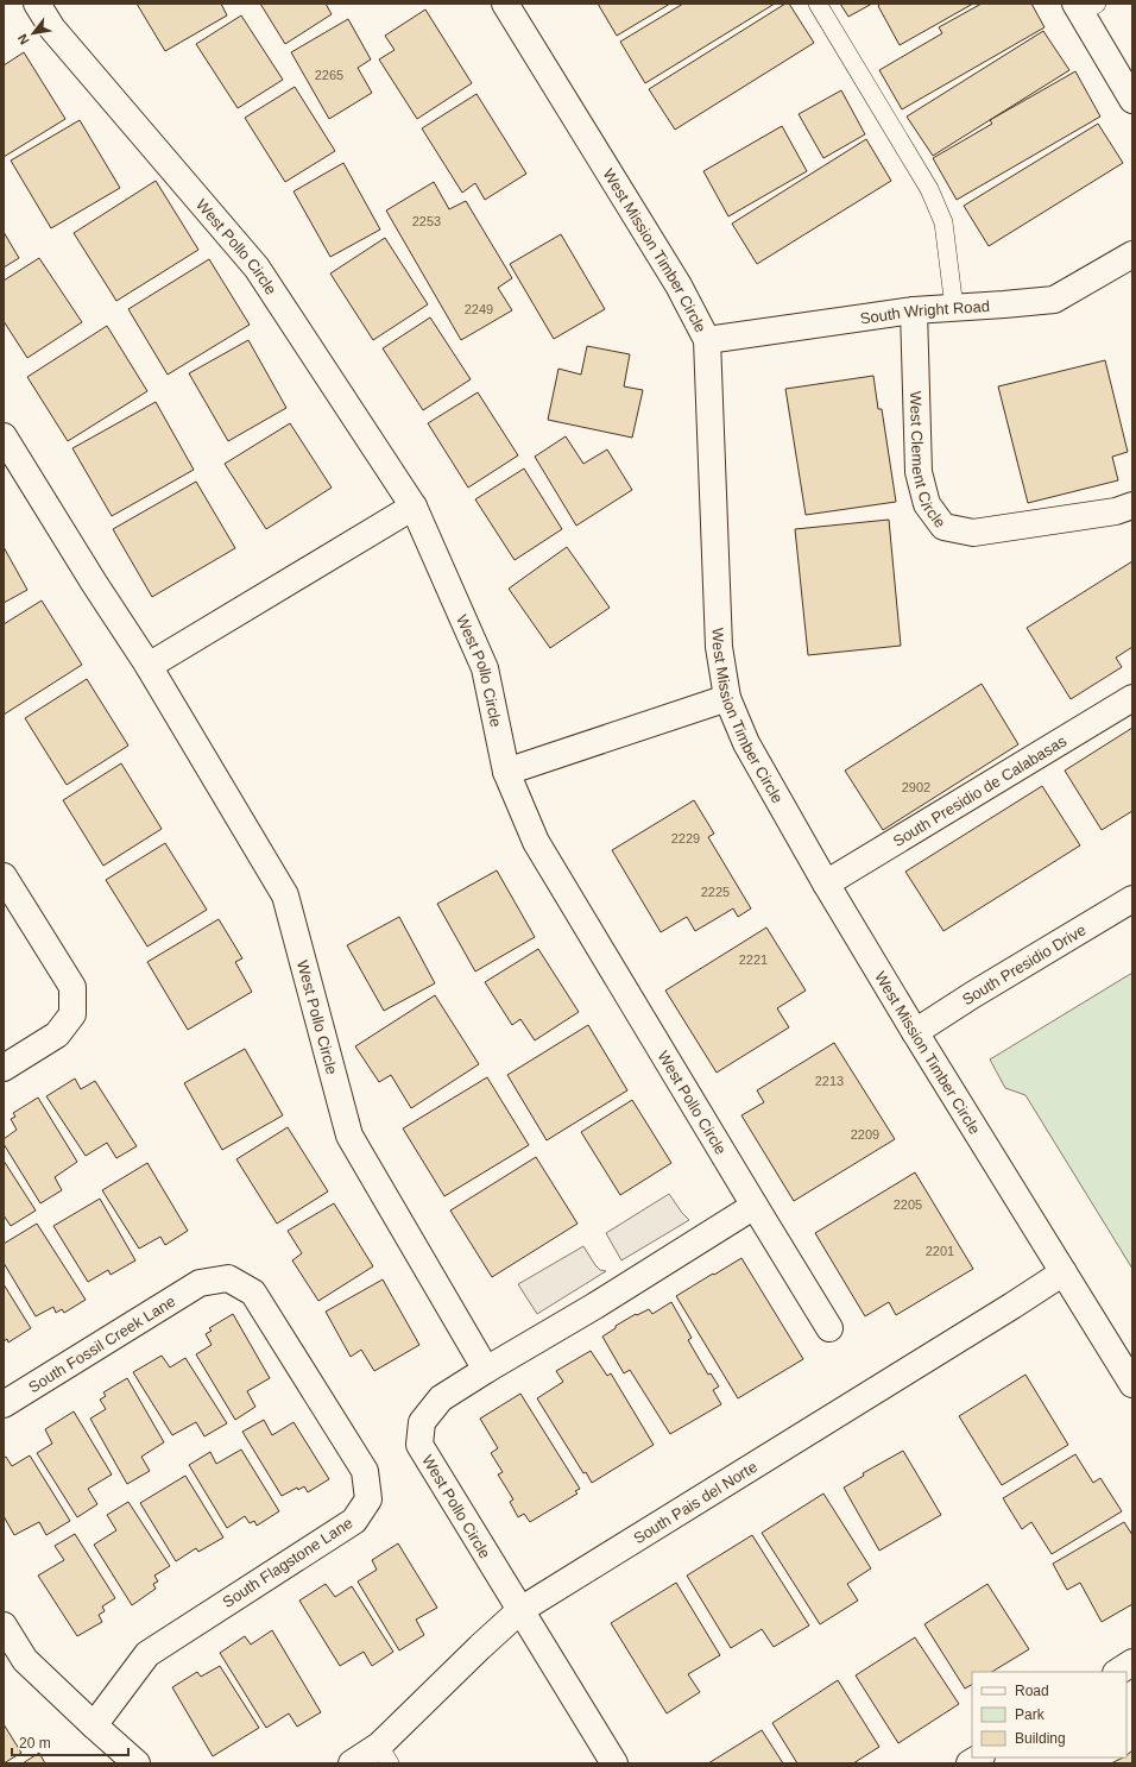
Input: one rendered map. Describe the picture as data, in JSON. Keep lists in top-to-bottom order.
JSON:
{
  "streets": {
    "street": [
      "West Pollo Circle",
      "West Mission Timber Circle",
      "South Wright Road",
      "West Clement Circle",
      "South Presidio de Calabasas",
      "South Presidio Drive",
      "South Fossil Creek Lane",
      "South Pais del Norte",
      "South Flagstone Lane"
    ]
  },
  "crossings": [
    ["West Pollo Circle", "South Pais del Norte"],
    ["West Mission Timber Circle", "South Wright Road"],
    ["West Mission Timber Circle", "South Presidio de Calabasas"],
    ["West Mission Timber Circle", "South Presidio Drive"],
    ["West Mission Timber Circle", "South Pais del Norte"],
    ["South Wright Road", "West Clement Circle"],
    ["South Fossil Creek Lane", "South Flagstone Lane"]
  ],
  "house_numbers": [
    "2265",
    "2253",
    "2249",
    "2902",
    "2229",
    "2225",
    "2221",
    "2213",
    "2209",
    "2205",
    "2201"
  ],
  "legend": ["Road", "Park", "Building"],
  "scale_bar": "20 m",
  "north": "bottom left"
}
